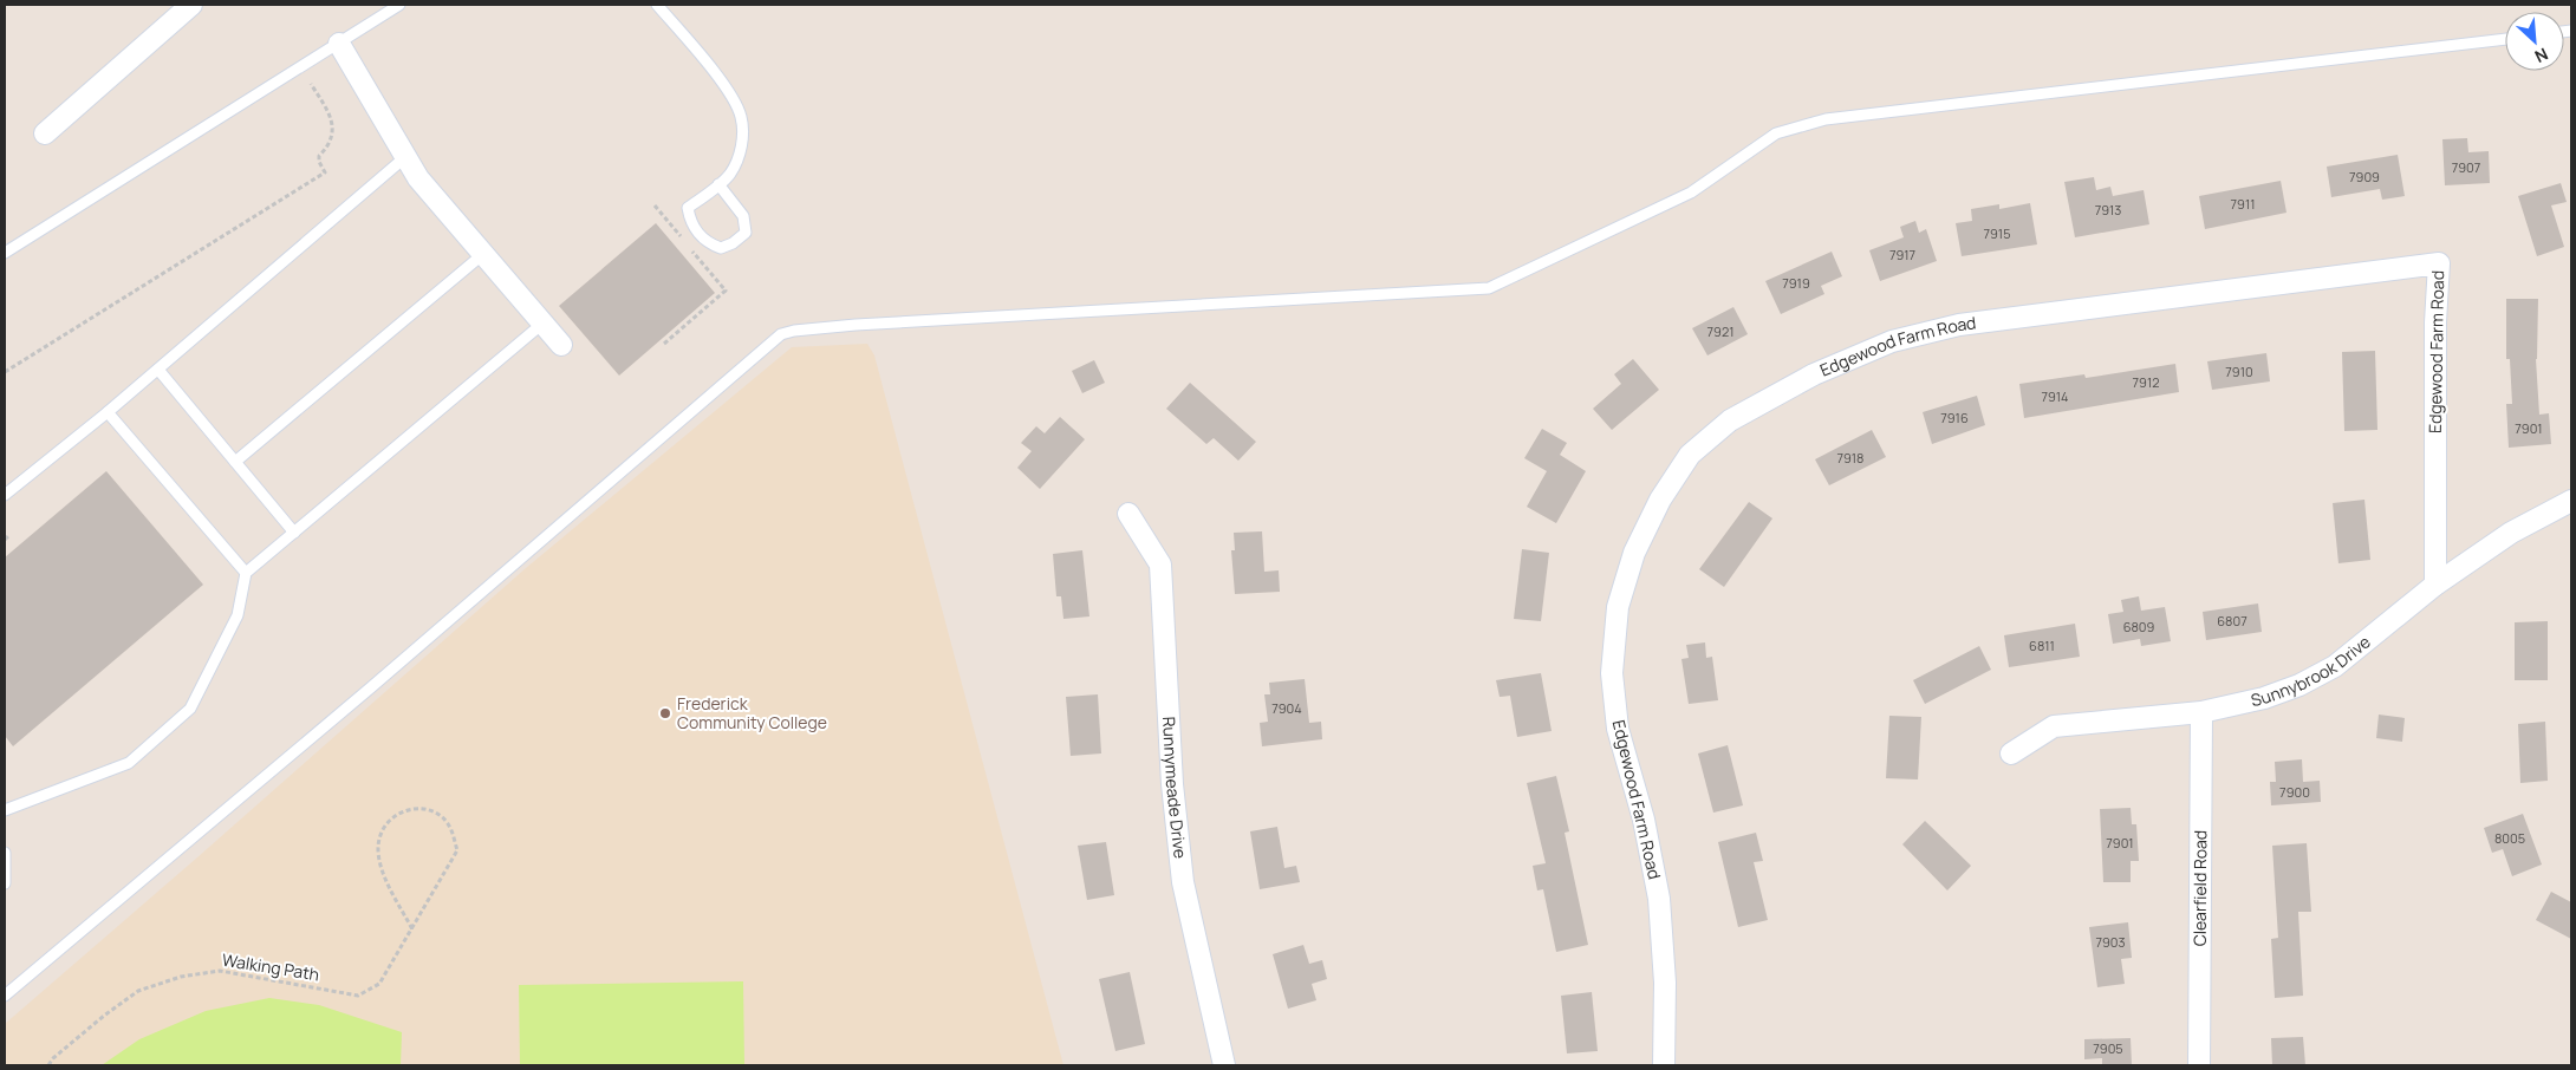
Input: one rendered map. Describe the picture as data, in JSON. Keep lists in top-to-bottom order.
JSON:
{
  "streets": {
    "street": [
      "Edgewood Farm Road",
      "Sunnybrook Drive",
      "Runnymeade Drive",
      "Clearfield Road"
    ],
    "path": ["Walking Path"]
  },
  "crossings": [
    ["Edgewood Farm Road", "Sunnybrook Drive"],
    ["Sunnybrook Drive", "Clearfield Road"]
  ],
  "places": ["Frederick Community College"],
  "house_numbers": [
    "7907",
    "7909",
    "7911",
    "7913",
    "7915",
    "7917",
    "7919",
    "7921",
    "7910",
    "7912",
    "7914",
    "7916",
    "7901",
    "7918",
    "6807",
    "6809",
    "6811",
    "7904",
    "7900",
    "8005",
    "7901",
    "7903",
    "7905"
  ],
  "north": "bottom right"
}
